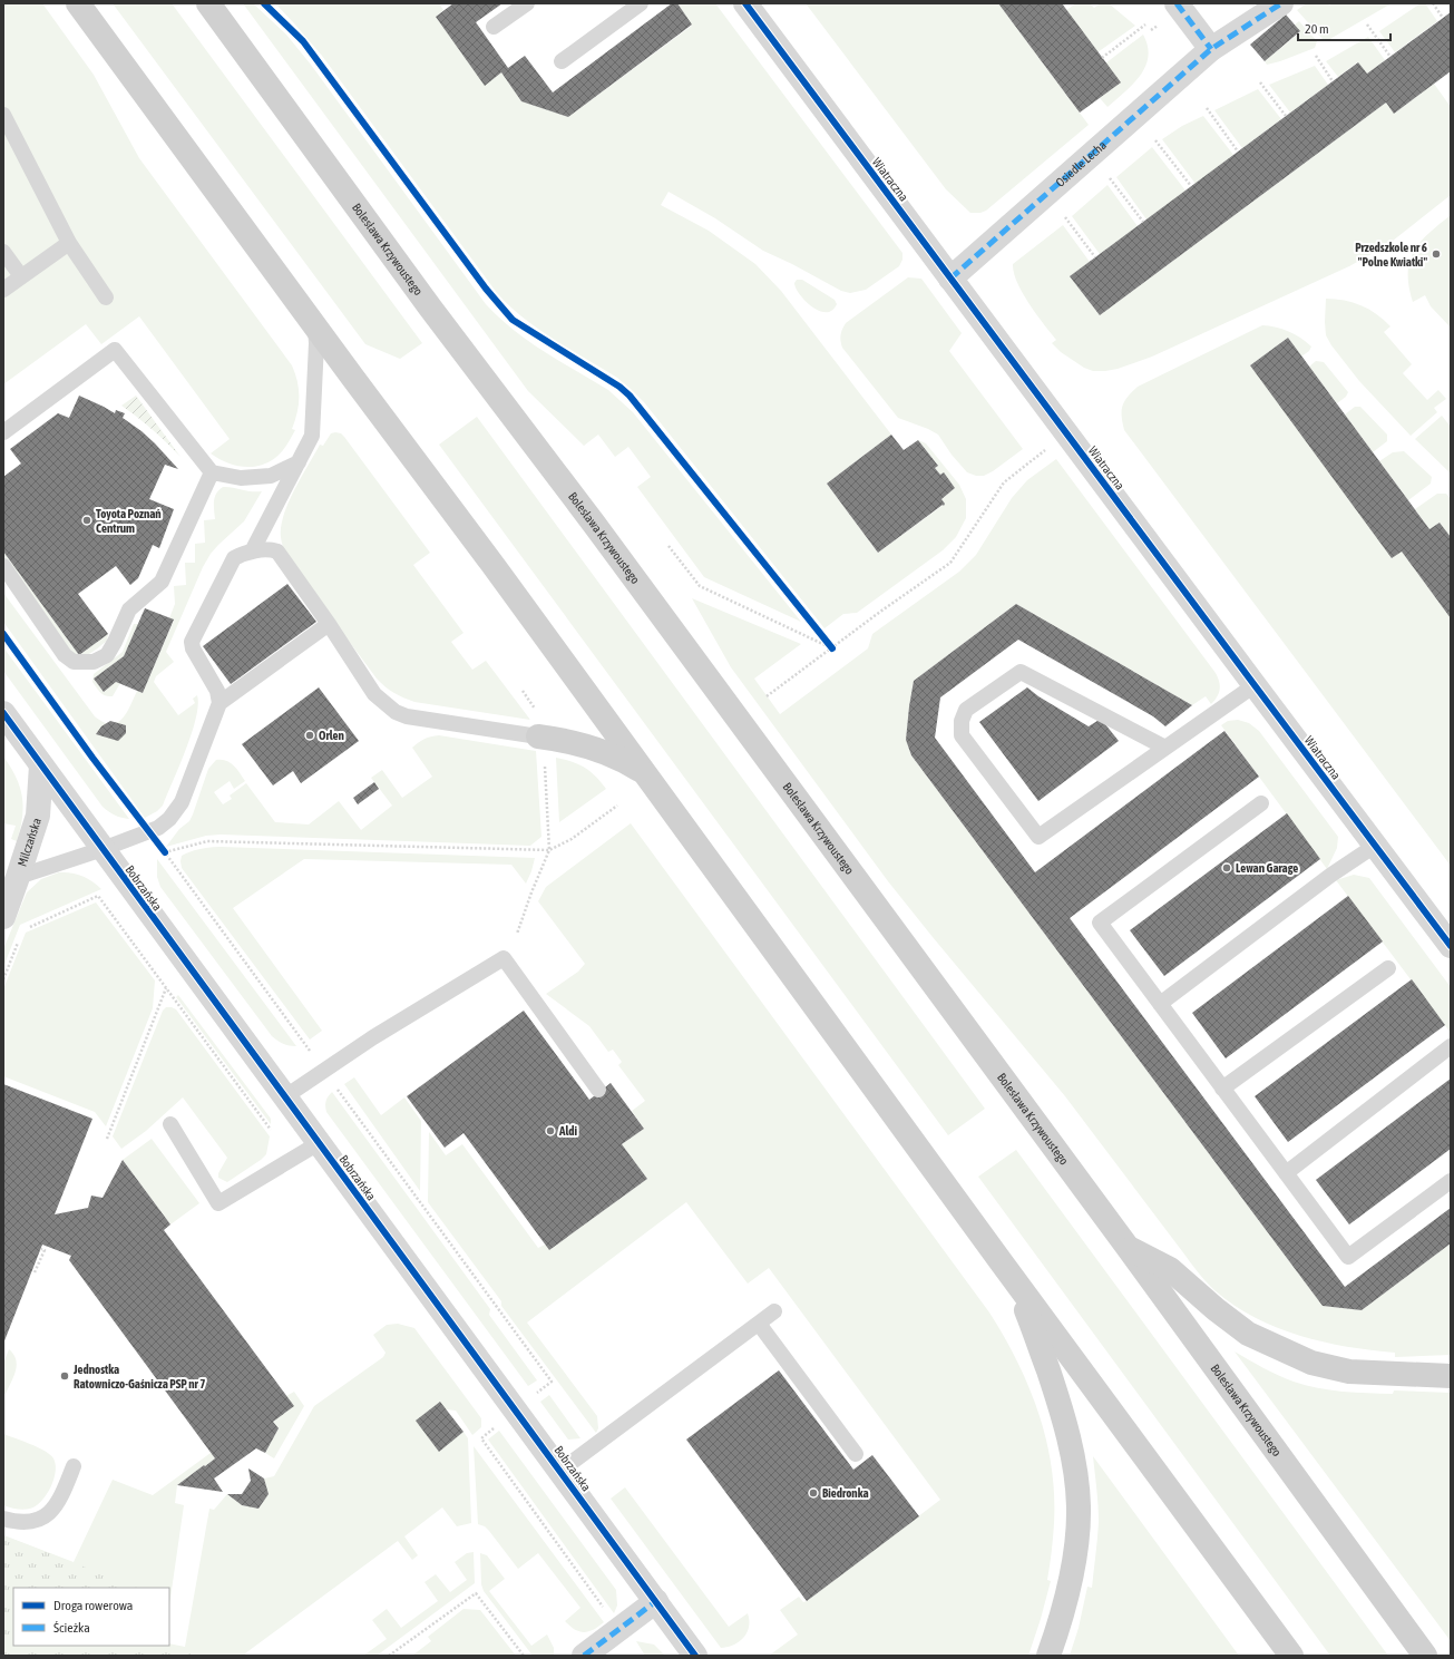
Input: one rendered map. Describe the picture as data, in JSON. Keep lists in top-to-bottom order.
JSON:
{
  "streets": {
    "main road": ["Bolesława Krzywoustego"],
    "street": [
      "Osiedle Lecha",
      "Wiatraczna",
      "Milczańska",
      "Bobrzańska"
    ]
  },
  "crossings": [
    ["Osiedle Lecha", "Wiatraczna"],
    ["Milczańska", "Bobrzańska"]
  ],
  "places": [
    "Przedszkole nr 6 \"Polne Kwiatki\"",
    "Toyota Poznań Centrum",
    "Orlen",
    "Lewan Garage",
    "Aldi",
    "Jednostka Ratowniczo-Gaśnicza PSP nr 7",
    "Biedronka"
  ],
  "legend": ["Droga rowerowa", "Ścieżka"],
  "scale_bar": "20 m"
}
